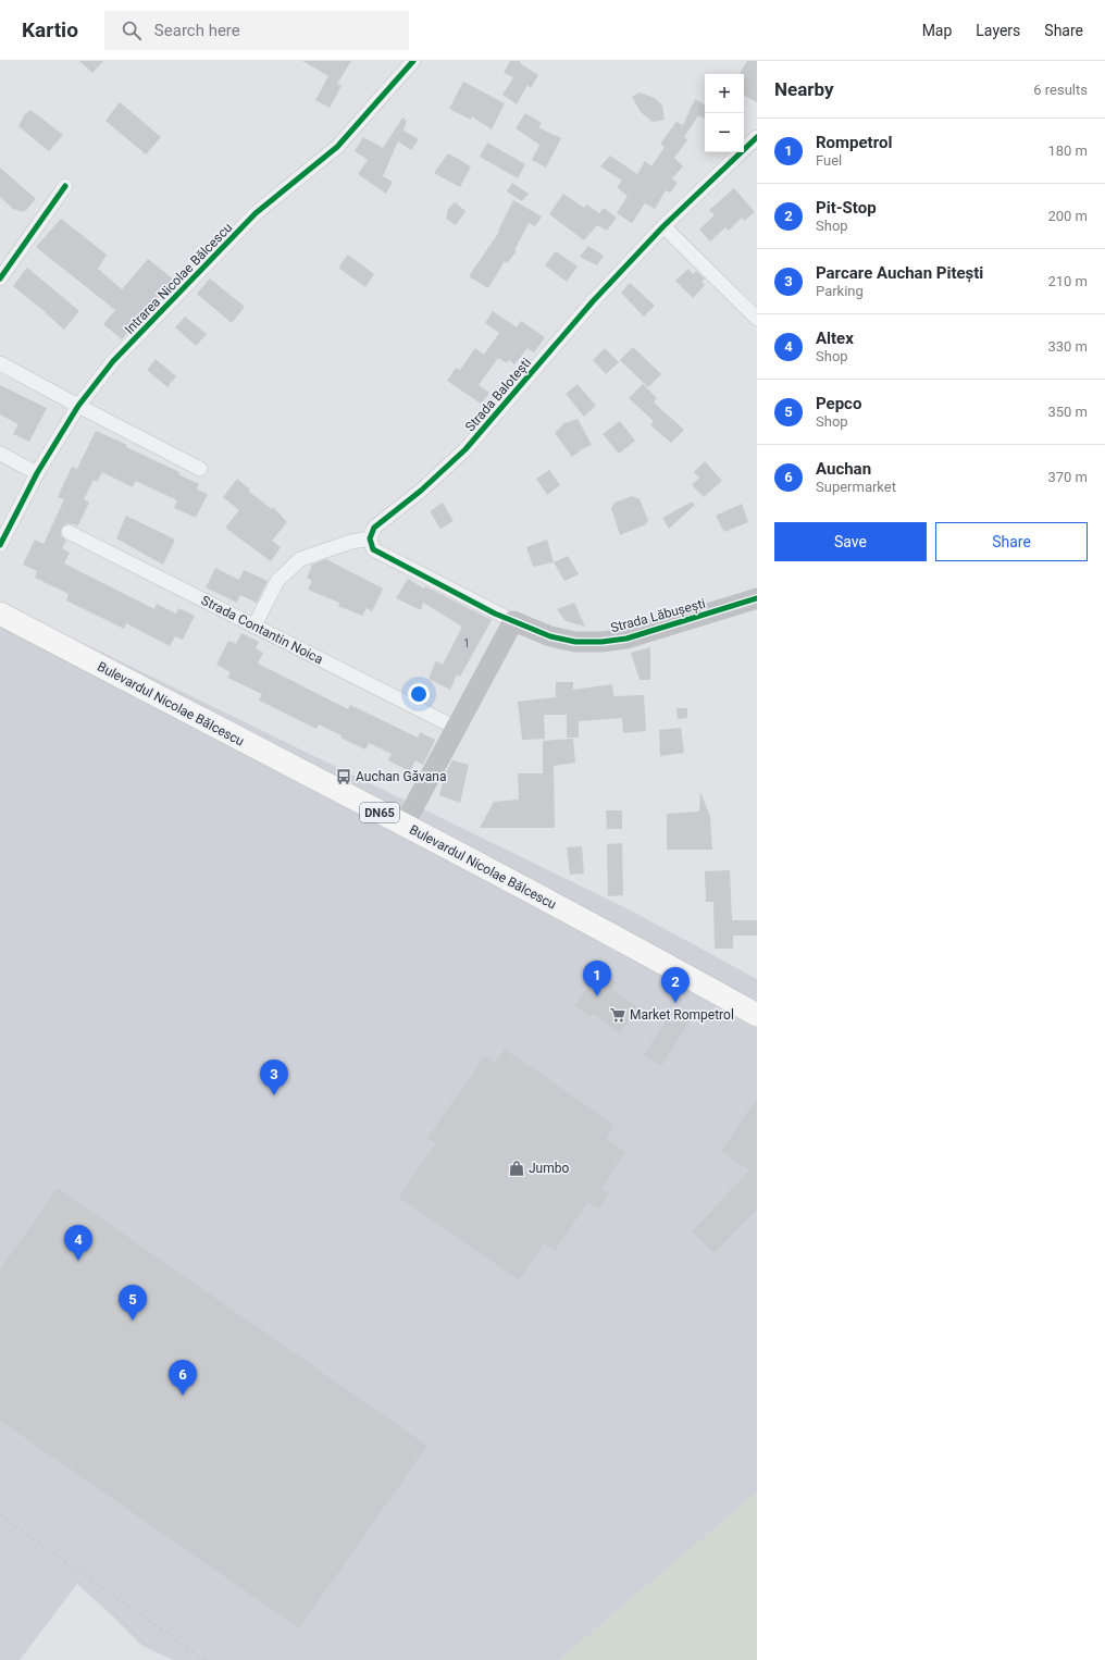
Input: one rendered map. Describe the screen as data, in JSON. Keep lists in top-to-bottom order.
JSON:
{
  "streets": {
    "main road": ["Bulevardul Nicolae Bălcescu", "DN65"],
    "street": [
      "Intrarea Nicolae Bălcescu",
      "Strada Balotești",
      "Strada Lăbușești",
      "Strada Contantin Noica"
    ]
  },
  "places": {
    "bus stop": ["Auchan Găvana"],
    "supermarket": ["Market Rompetrol"],
    "shop": ["Jumbo"]
  },
  "house_numbers": ["1"],
  "page": {
    "header": "Kartio",
    "search": "Search here",
    "nav": ["Map", "Layers", "Share"],
    "heading": ["Nearby", "6 results"],
    "map_buttons": ["+", "−"],
    "list": [
      {
        "mark": "1",
        "name": "Rompetrol",
        "note": "Fuel",
        "value": "180 m"
      },
      {
        "mark": "2",
        "name": "Pit-Stop",
        "note": "Shop",
        "value": "200 m"
      },
      {
        "mark": "3",
        "name": "Parcare Auchan Pitești",
        "note": "Parking",
        "value": "210 m"
      },
      {
        "mark": "4",
        "name": "Altex",
        "note": "Shop",
        "value": "330 m"
      },
      {
        "mark": "5",
        "name": "Pepco",
        "note": "Shop",
        "value": "350 m"
      },
      {
        "mark": "6",
        "name": "Auchan",
        "note": "Supermarket",
        "value": "370 m"
      }
    ],
    "buttons": ["Save", "Share"],
    "pins": [
      "1",
      "2",
      "3",
      "4",
      "5",
      "6"
    ]
  }
}
